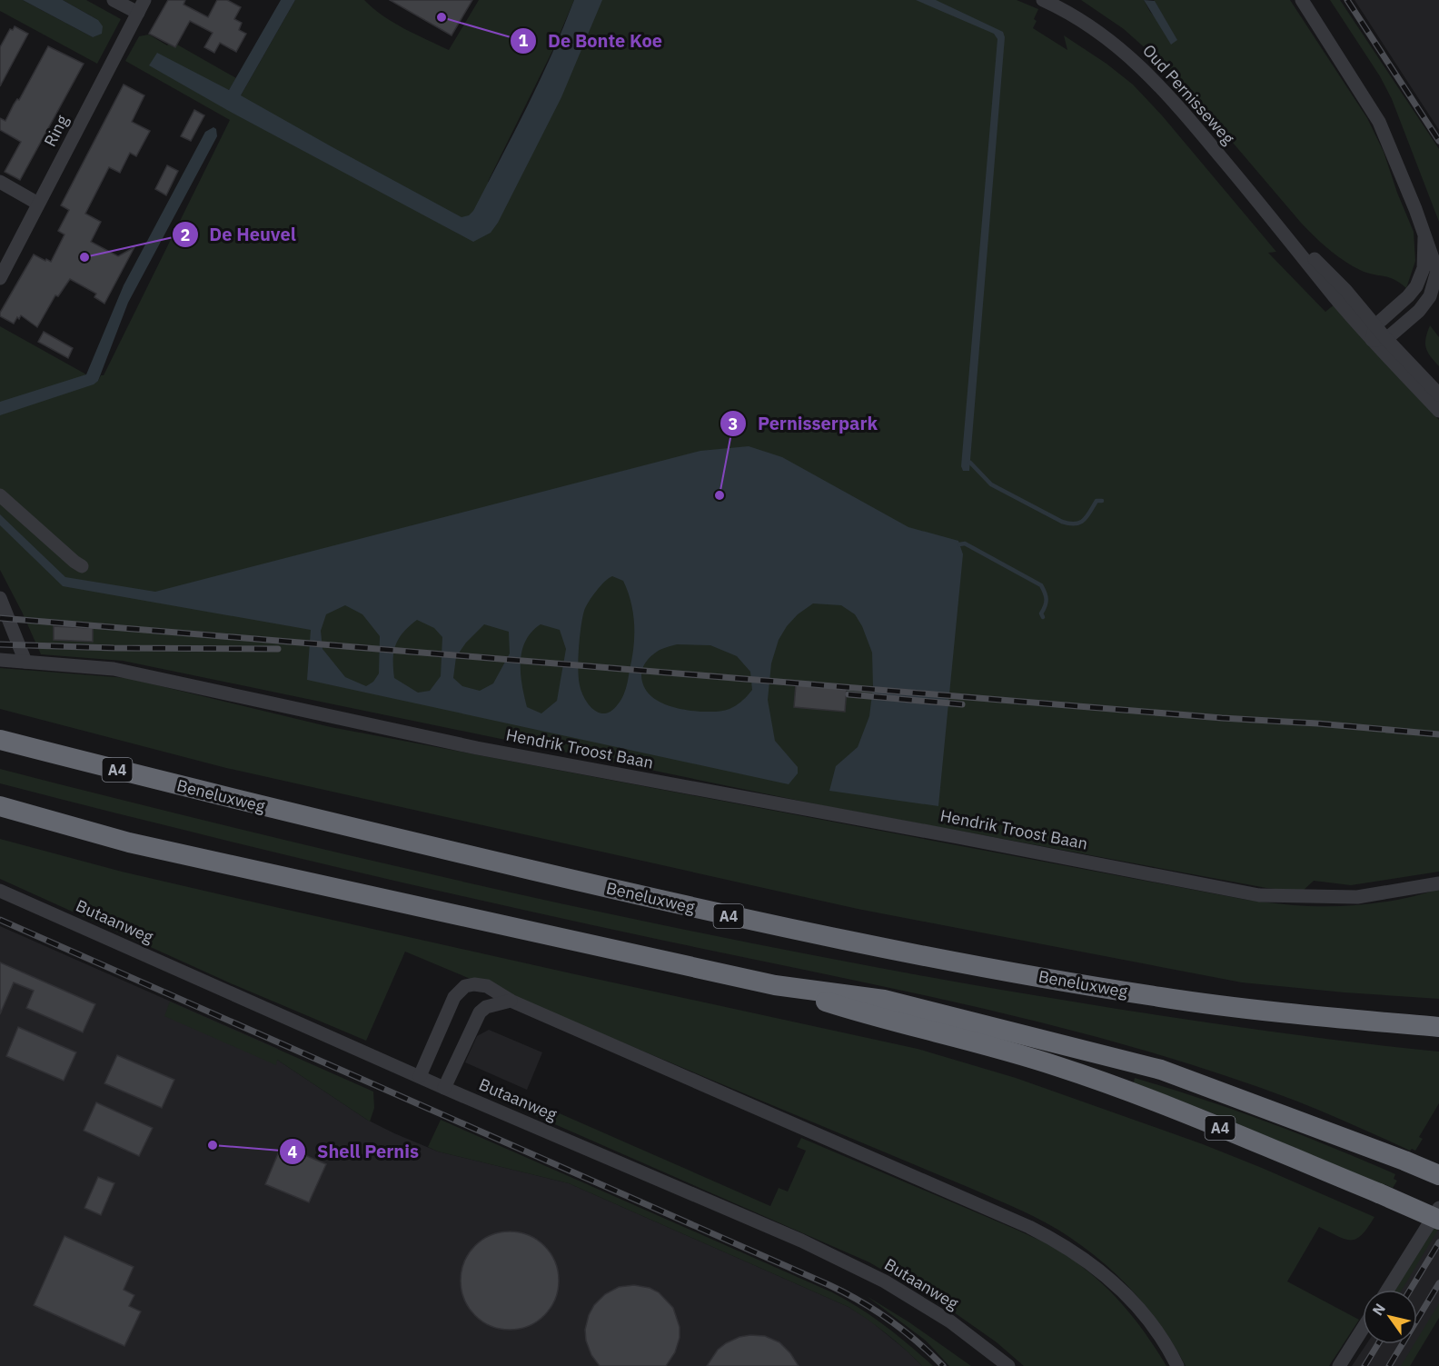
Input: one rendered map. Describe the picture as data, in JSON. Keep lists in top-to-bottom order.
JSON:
{
  "streets": {
    "highway": ["A4", "Beneluxweg"],
    "street": [
      "Oud Pernisseweg",
      "Ring",
      "Hendrik Troost Baan",
      "Butaanweg"
    ]
  },
  "places": [
    "De Bonte Koe",
    "De Heuvel",
    "Pernisserpark",
    "Shell Pernis"
  ],
  "north": "top left"
}
